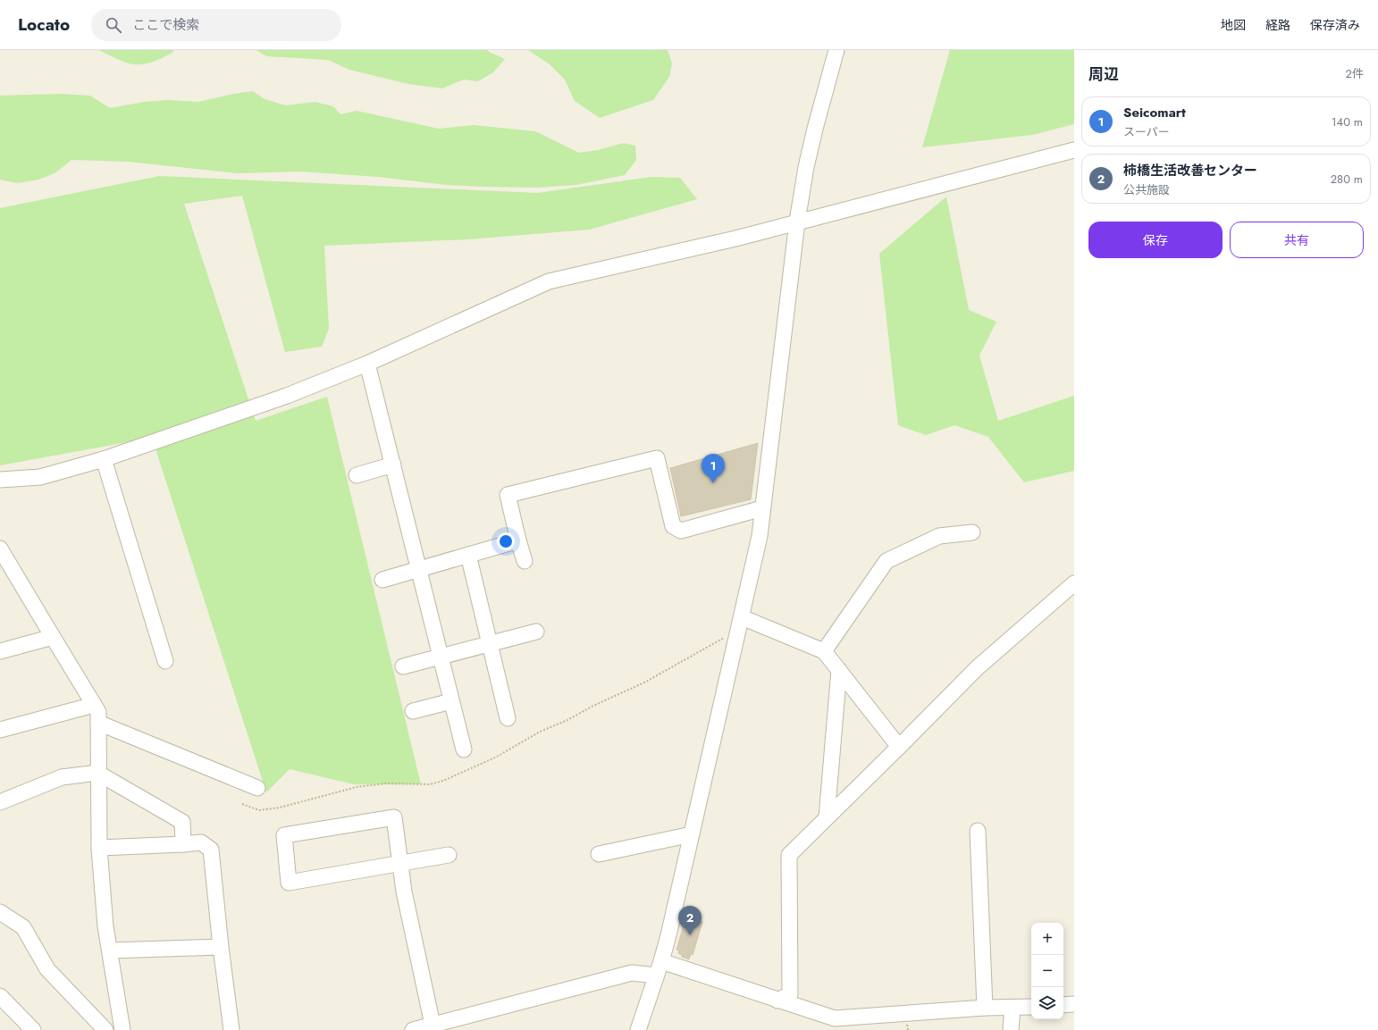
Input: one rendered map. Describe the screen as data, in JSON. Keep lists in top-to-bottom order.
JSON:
{
  "page": {
    "header": "Locato",
    "search": "ここで検索",
    "nav": ["地図", "経路", "保存済み"],
    "heading": ["周辺", "2件"],
    "list": [
      {
        "mark": "1",
        "name": "Seicomart",
        "note": "スーパー",
        "value": "140 m"
      },
      {
        "mark": "2",
        "name": "柿橋生活改善センター",
        "note": "公共施設",
        "value": "280 m"
      }
    ],
    "buttons": ["保存", "共有"],
    "pins": ["1", "2"],
    "map_buttons": ["+", "−"]
  }
}
